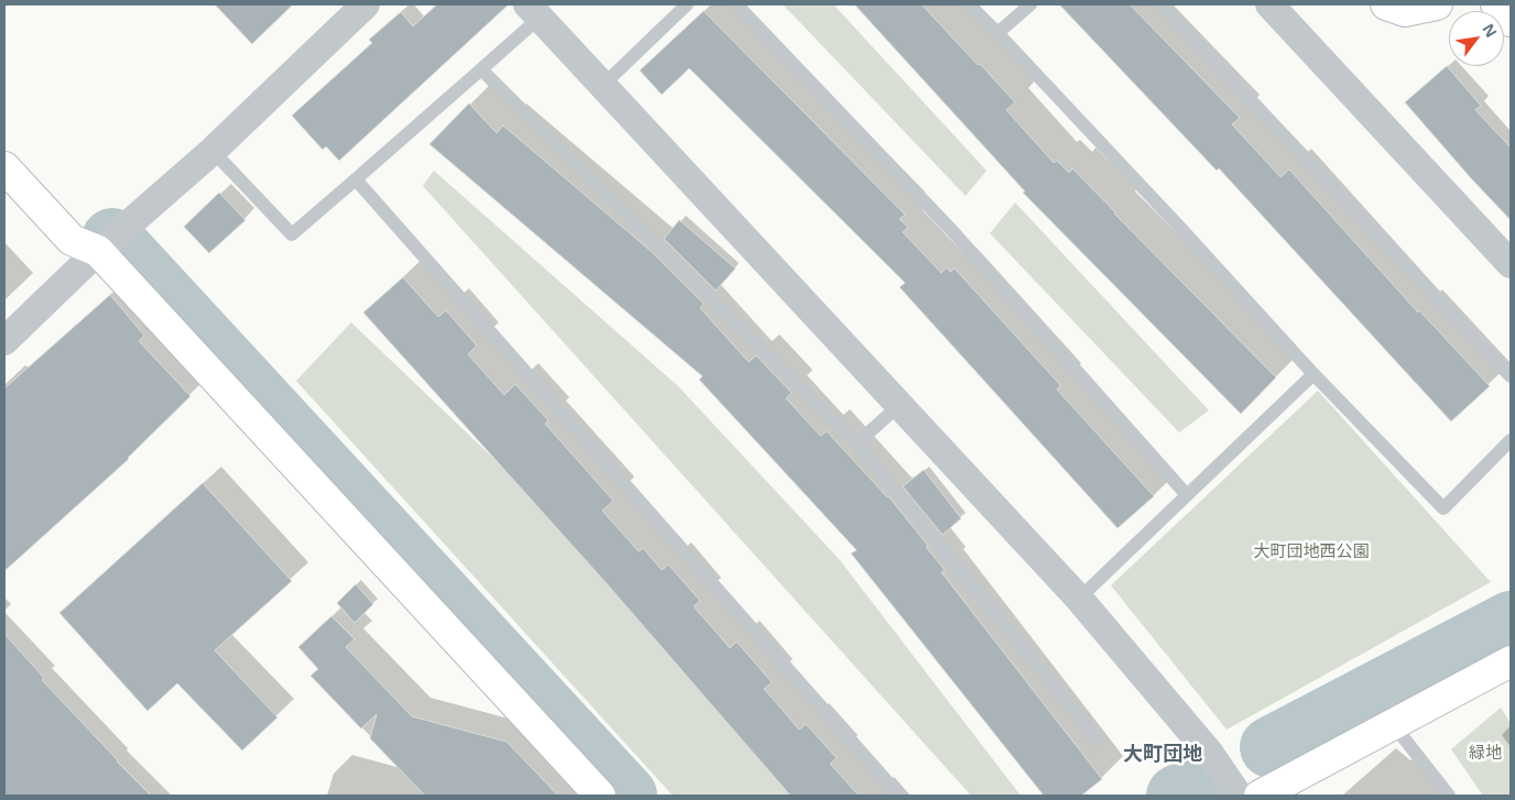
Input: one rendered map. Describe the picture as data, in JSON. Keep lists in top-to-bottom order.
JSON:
{
  "districts": ["大町団地"],
  "parks": ["大町団地西公園", "緑地"],
  "north": "top right"
}
